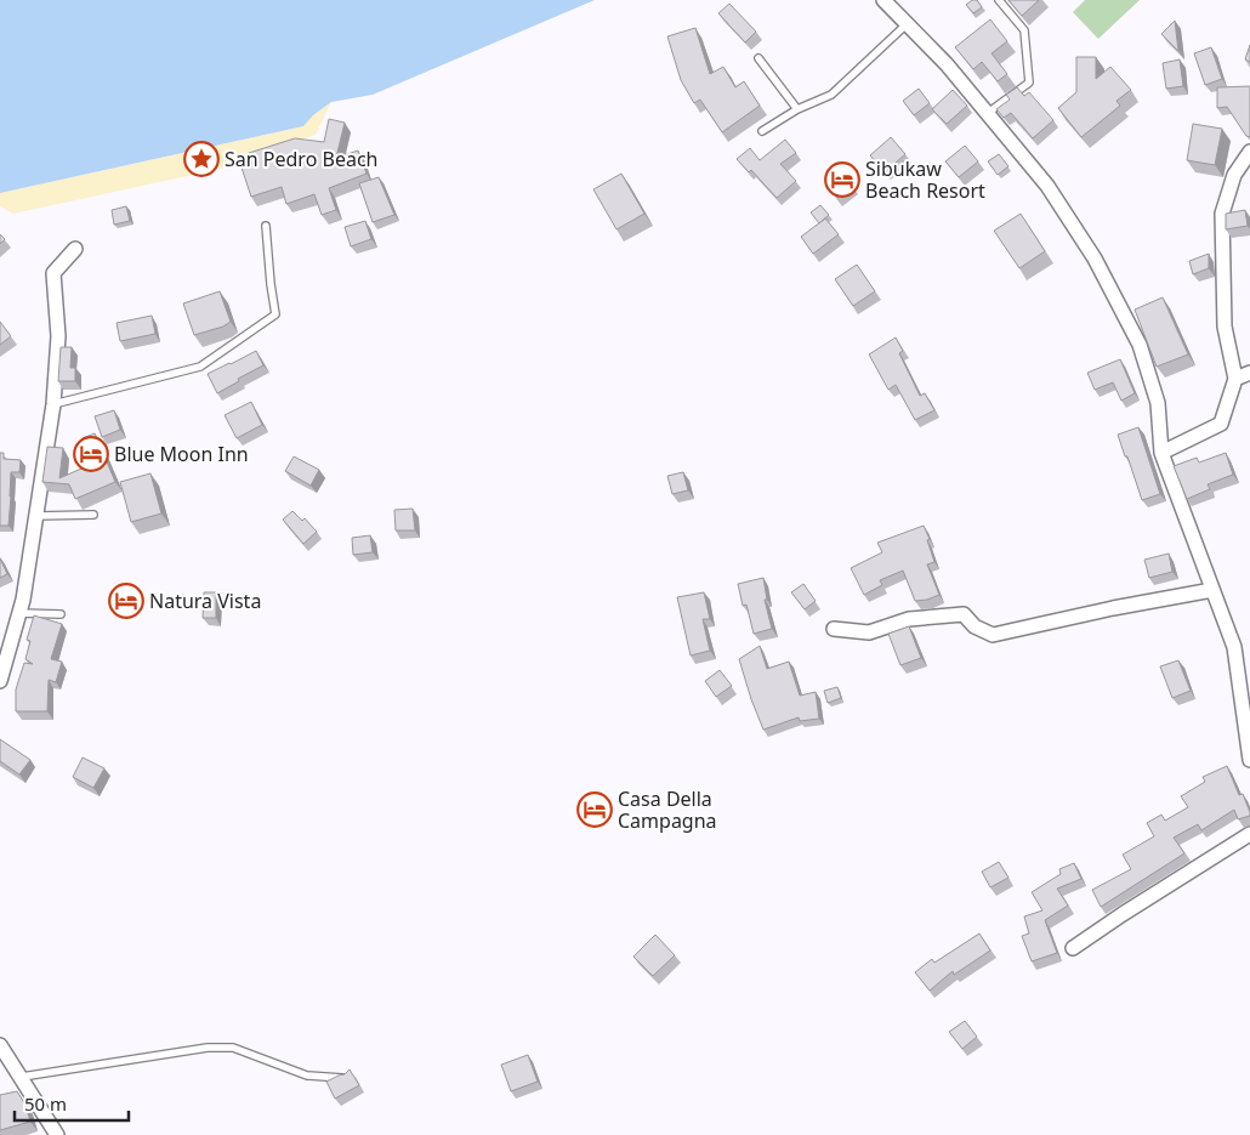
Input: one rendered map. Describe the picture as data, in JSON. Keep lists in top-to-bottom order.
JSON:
{
  "places": {
    "place": ["San Pedro Beach"],
    "hotel": [
      "Sibukaw Beach Resort",
      "Blue Moon Inn",
      "Natura Vista",
      "Casa Della Campagna"
    ]
  },
  "scale_bar": "50 m"
}
